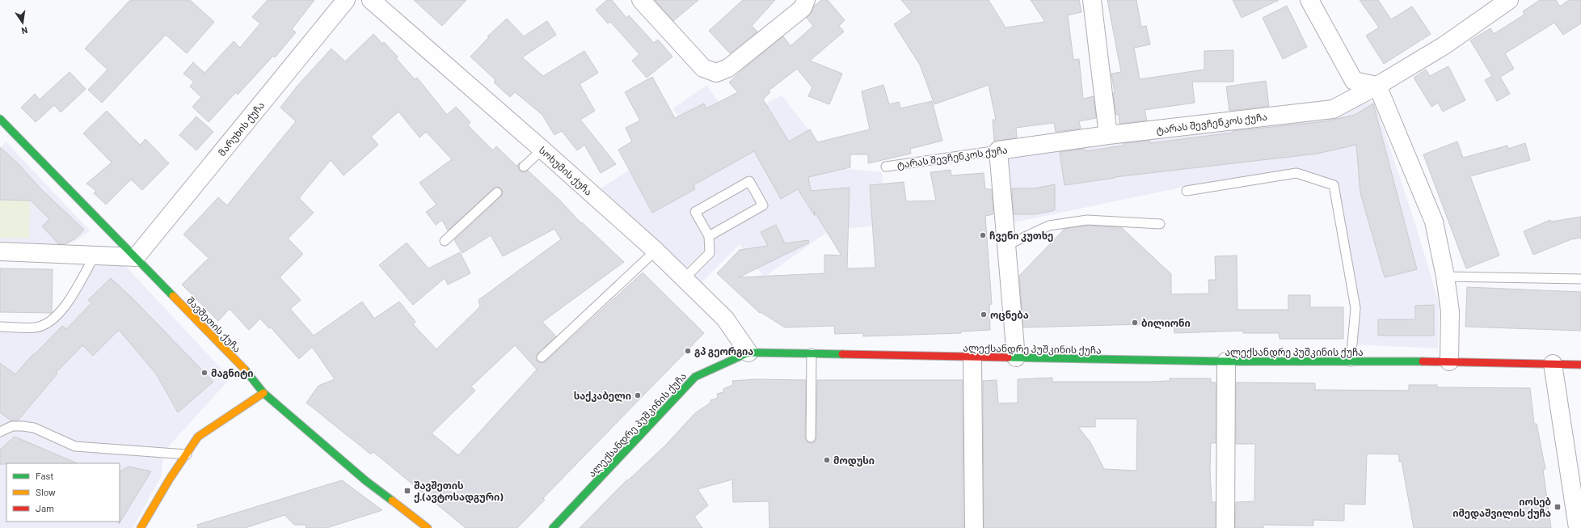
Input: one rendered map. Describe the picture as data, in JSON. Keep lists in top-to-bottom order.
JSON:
{
  "streets": {
    "street": [
      "ტარას შევჩენკოს ქუჩა",
      "მარუხის ქუჩა",
      "სოხუმის ქუჩა",
      "შავშეთის ქუჩა",
      "ალექსანდრე პუშკინის ქუჩა"
    ]
  },
  "crossings": [
    ["მარუხის ქუჩა", "შავშეთის ქუჩა"],
    ["სოხუმის ქუჩა", "ალექსანდრე პუშკინის ქუჩა"]
  ],
  "places": {
    "other": [
      "ჩვენი კუთხე",
      "ოცნება",
      "ბილიონი",
      "გპ გეორგია",
      "მაგნიტი",
      "საქკაბელი",
      "მოდუსი"
    ],
    "transit": ["შავშეთის ქ.(ავტოსადგური)", "იოსებ იმედაშვილის ქუჩა"]
  },
  "legend": ["Fast", "Slow", "Jam"],
  "north": "bottom"
}
